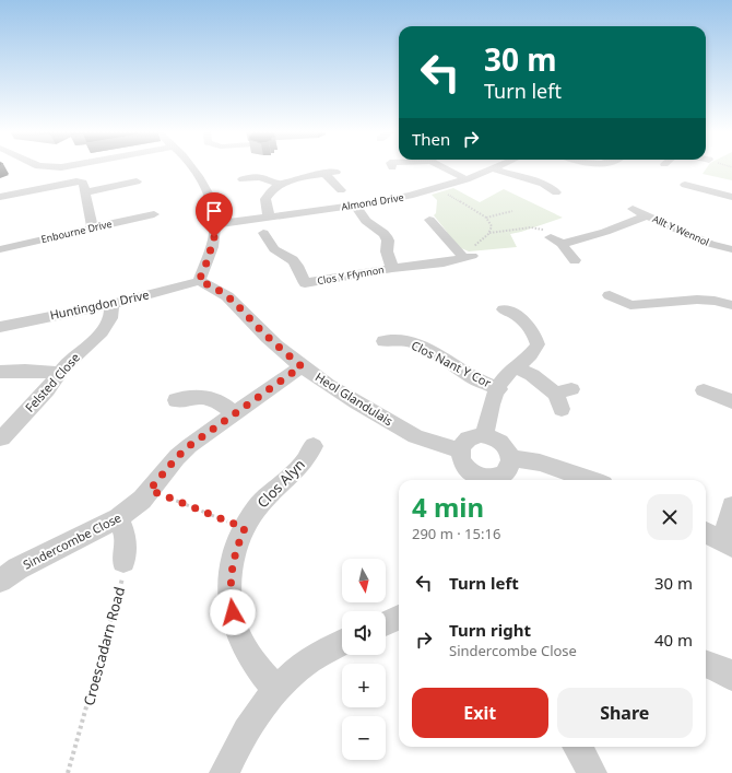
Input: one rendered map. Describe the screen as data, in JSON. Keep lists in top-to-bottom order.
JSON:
{
  "streets": {
    "street": [
      "Almond Drive",
      "Allt Y Wennol",
      "Enbourne Drive",
      "Clos Y Ffynnon",
      "Huntingdon Drive",
      "Clos Nant Y Cor",
      "Felsted Close",
      "Heol Glandulais",
      "Clos Alyn",
      "Sindercombe Close"
    ],
    "path": ["Croescadarn Road"]
  },
  "crossings": [
    ["Almond Drive", "Clos Y Ffynnon"],
    ["Huntingdon Drive", "Felsted Close"],
    ["Huntingdon Drive", "Heol Glandulais"],
    ["Heol Glandulais", "Sindercombe Close"]
  ],
  "north": "bottom",
  "page": {
    "turn": ["30 m", "Turn left"],
    "then": "Then",
    "heading": ["4 min", "290 m · 15:16"],
    "list": [
      {
        "name": "Turn left",
        "value": "30 m"
      },
      {
        "name": "Turn right",
        "note": "Sindercombe Close",
        "value": "40 m"
      }
    ],
    "map_buttons": ["+", "−"],
    "buttons": ["Exit", "Share"]
  }
}
